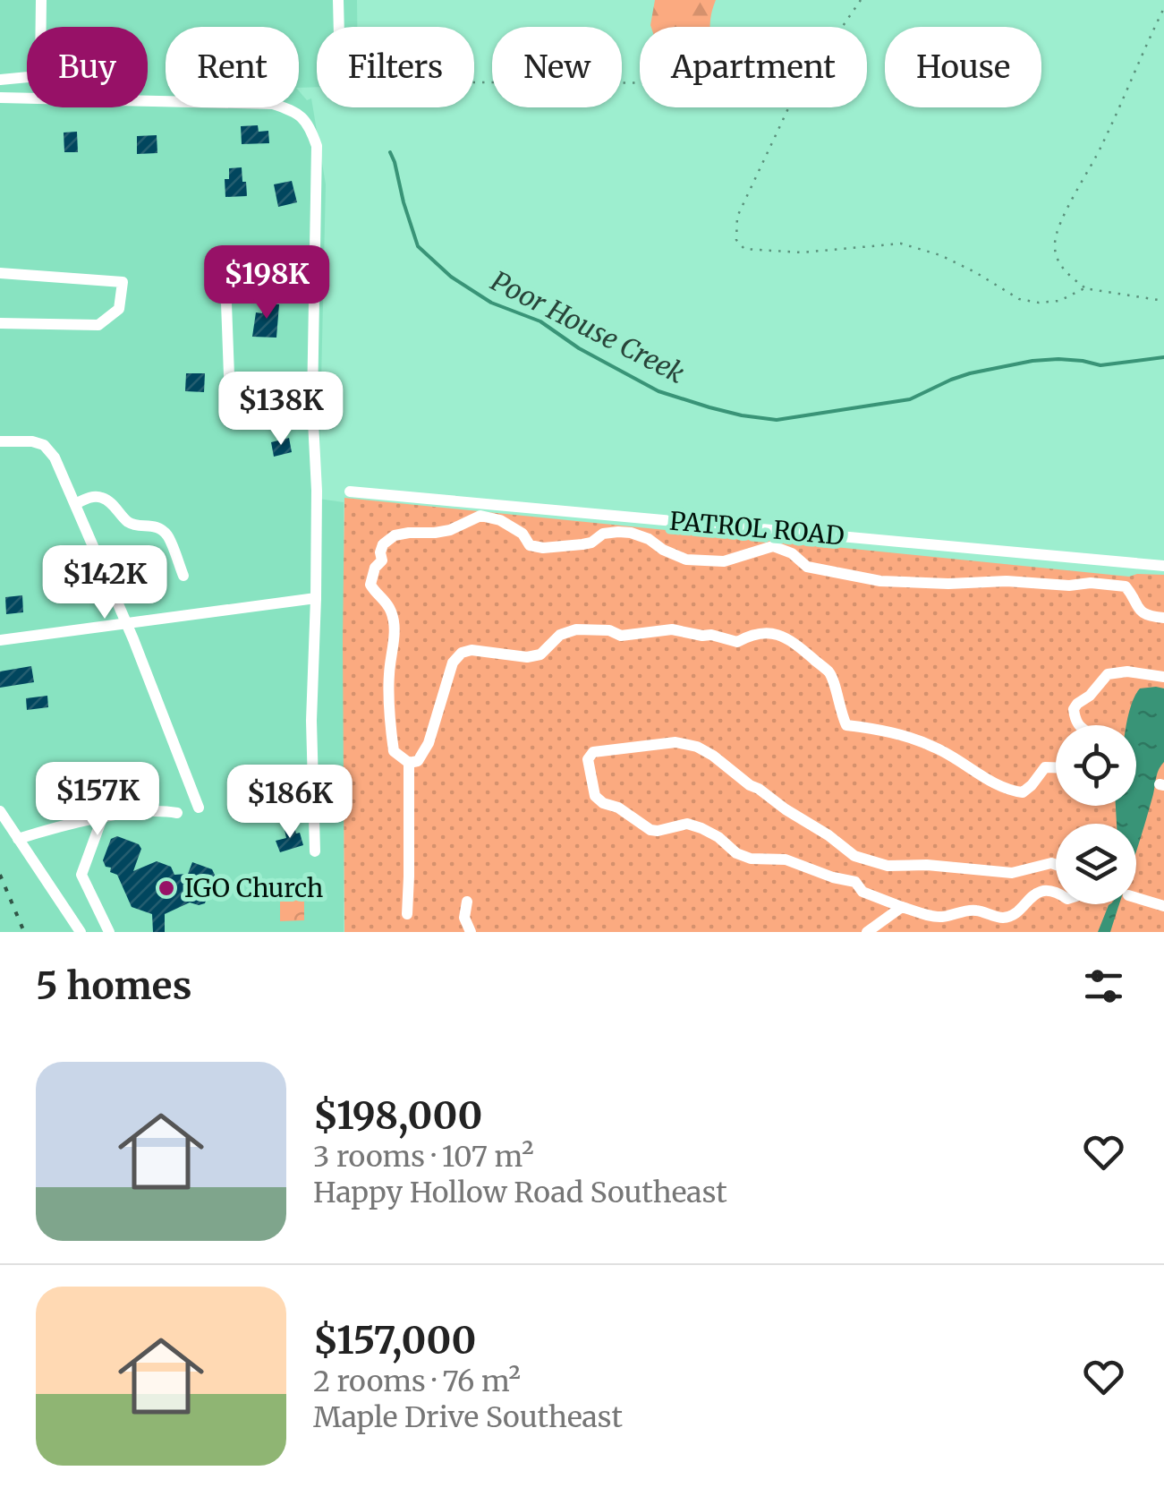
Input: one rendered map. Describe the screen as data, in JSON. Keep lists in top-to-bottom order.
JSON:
{
  "streets": {
    "street": ["PATROL ROAD"]
  },
  "water": ["Poor House Creek"],
  "places": ["IGO Church"],
  "page": {
    "chip": [
      "Buy",
      "Rent",
      "Filters",
      "New",
      "Apartment",
      "House"
    ],
    "price": [
      "$198K",
      "$138K",
      "$142K",
      "$157K",
      "$186K"
    ],
    "heading": "5 homes",
    "list": [
      {
        "name": "$198,000",
        "note": "3 rooms · 107 m² · Happy Hollow Road Southeast"
      },
      {
        "name": "$157,000",
        "note": "2 rooms · 76 m² · Maple Drive Southeast"
      }
    ]
  }
}
